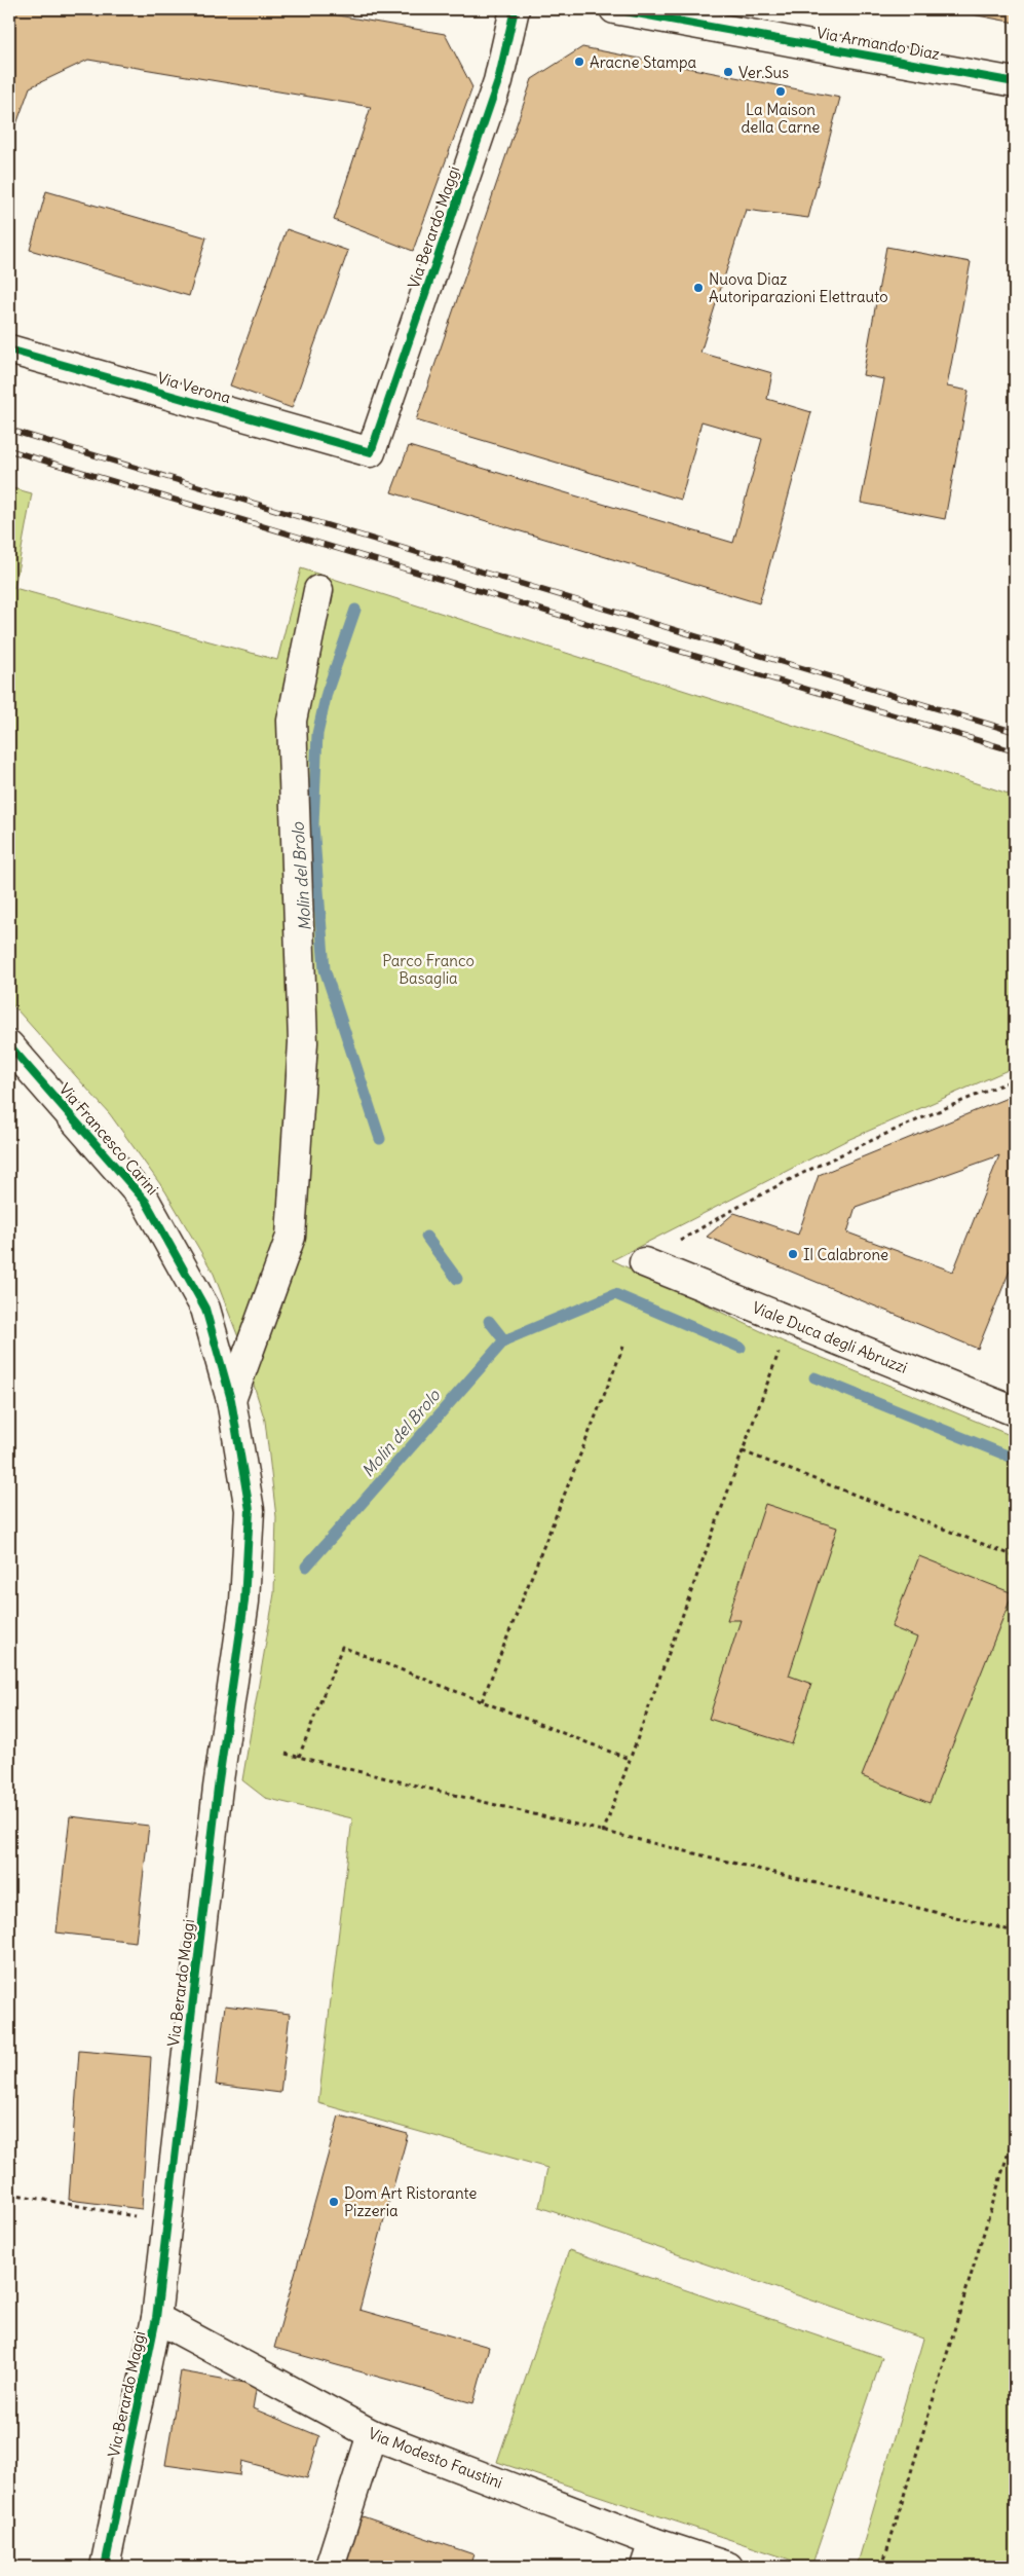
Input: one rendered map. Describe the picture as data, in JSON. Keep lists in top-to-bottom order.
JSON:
{
  "streets": {
    "street": [
      "Via Armando Diaz",
      "Via Berardo Maggi",
      "Via Verona",
      "Via Francesco Carini",
      "Viale Duca degli Abruzzi",
      "Via Modesto Faustini"
    ]
  },
  "crossings": [
    ["Via Berardo Maggi", "Via Verona"],
    ["Via Berardo Maggi", "Via Francesco Carini"],
    ["Via Berardo Maggi", "Via Modesto Faustini"]
  ],
  "water": ["Molin del Brolo"],
  "parks": ["Parco Franco Basaglia"],
  "places": [
    "Aracne Stampa",
    "Ver.Sus",
    "La Maison della Carne",
    "Nuova Diaz Autoriparazioni Elettrauto",
    "Il Calabrone",
    "Dom Art Ristorante Pizzeria"
  ]
}
